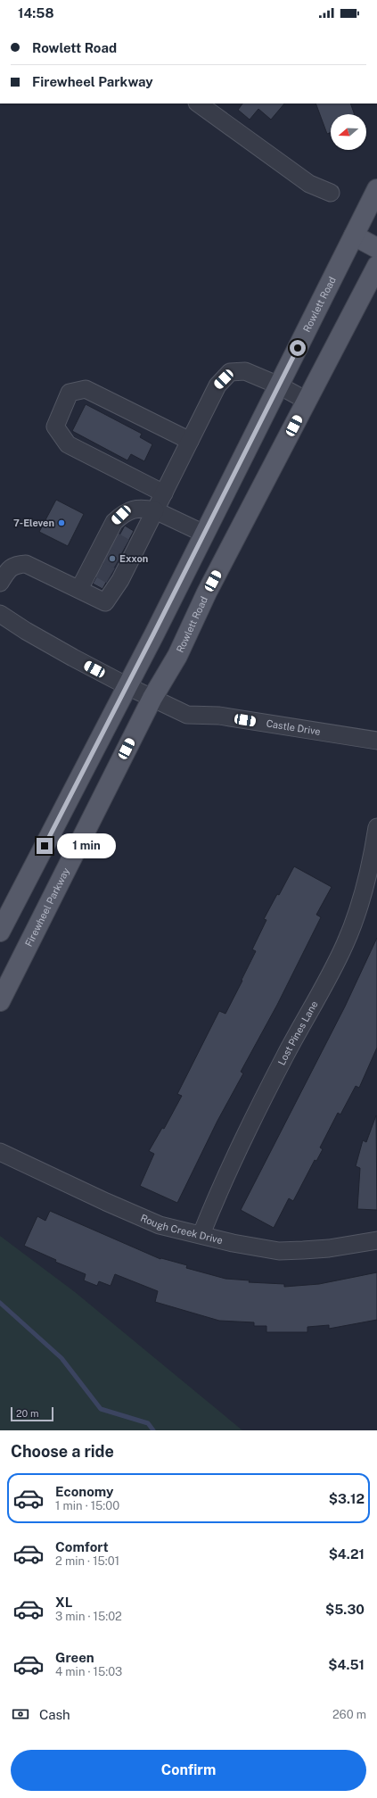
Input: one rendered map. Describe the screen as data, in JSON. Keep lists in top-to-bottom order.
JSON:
{
  "streets": {
    "main road": ["Rowlett Road", "Firewheel Parkway"],
    "street": ["Castle Drive", "Lost Pines Lane", "Rough Creek Drive"]
  },
  "crossings": [
    ["Rowlett Road", "Castle Drive"],
    ["Rowlett Road", "Firewheel Parkway"],
    ["Castle Drive", "Firewheel Parkway"],
    ["Lost Pines Lane", "Rough Creek Drive"]
  ],
  "places": ["7-Eleven", "Exxon"],
  "scale_bar": "20 m",
  "north": "left",
  "page": {
    "status": "14:58",
    "banner": ["Rowlett Road", "Firewheel Parkway"],
    "bubble": "1 min",
    "scale": "20 m",
    "heading": "Choose a ride",
    "list": [
      {
        "name": "Economy",
        "note": "1 min · 15:00",
        "value": "$3.12"
      },
      {
        "name": "Comfort",
        "note": "2 min · 15:01",
        "value": "$4.21"
      },
      {
        "name": "XL",
        "note": "3 min · 15:02",
        "value": "$5.30"
      },
      {
        "name": "Green",
        "note": "4 min · 15:03",
        "value": "$4.51"
      }
    ],
    "pay": ["Cash", "260 m"],
    "buttons": "Confirm"
  }
}
